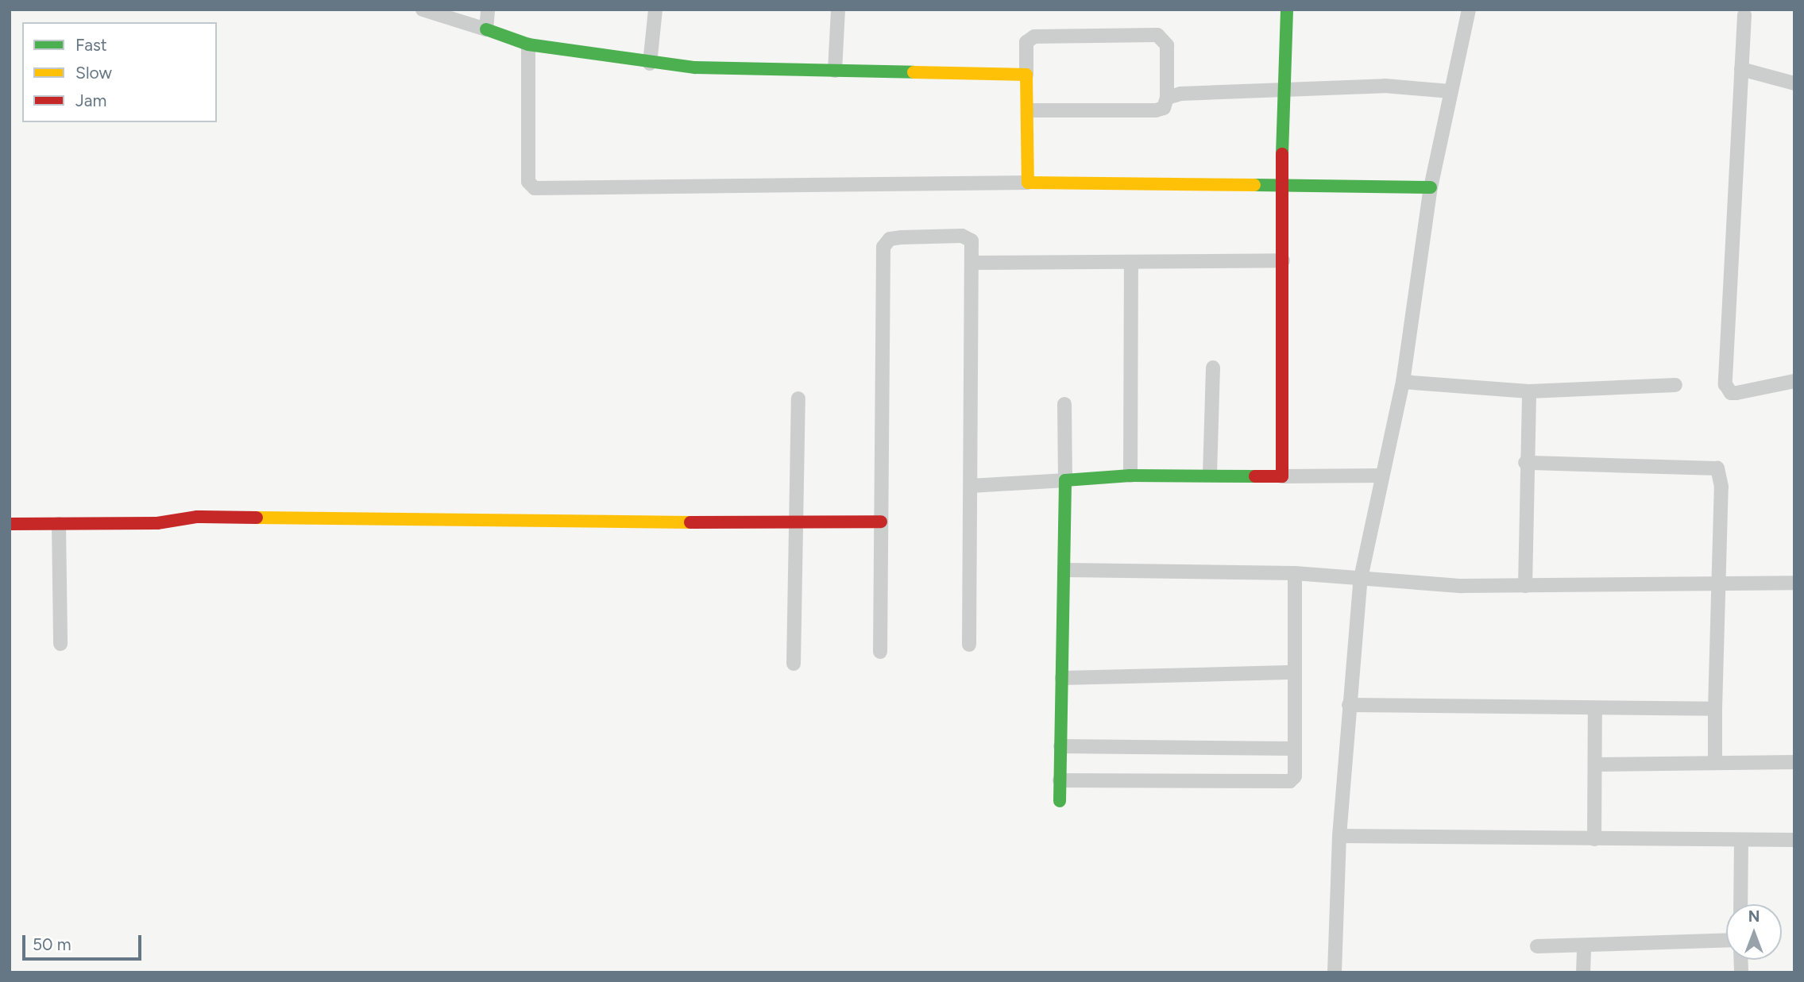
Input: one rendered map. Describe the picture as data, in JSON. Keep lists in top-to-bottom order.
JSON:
{
  "legend": ["Fast", "Slow", "Jam"],
  "scale_bar": "50 m",
  "north": "top"
}
